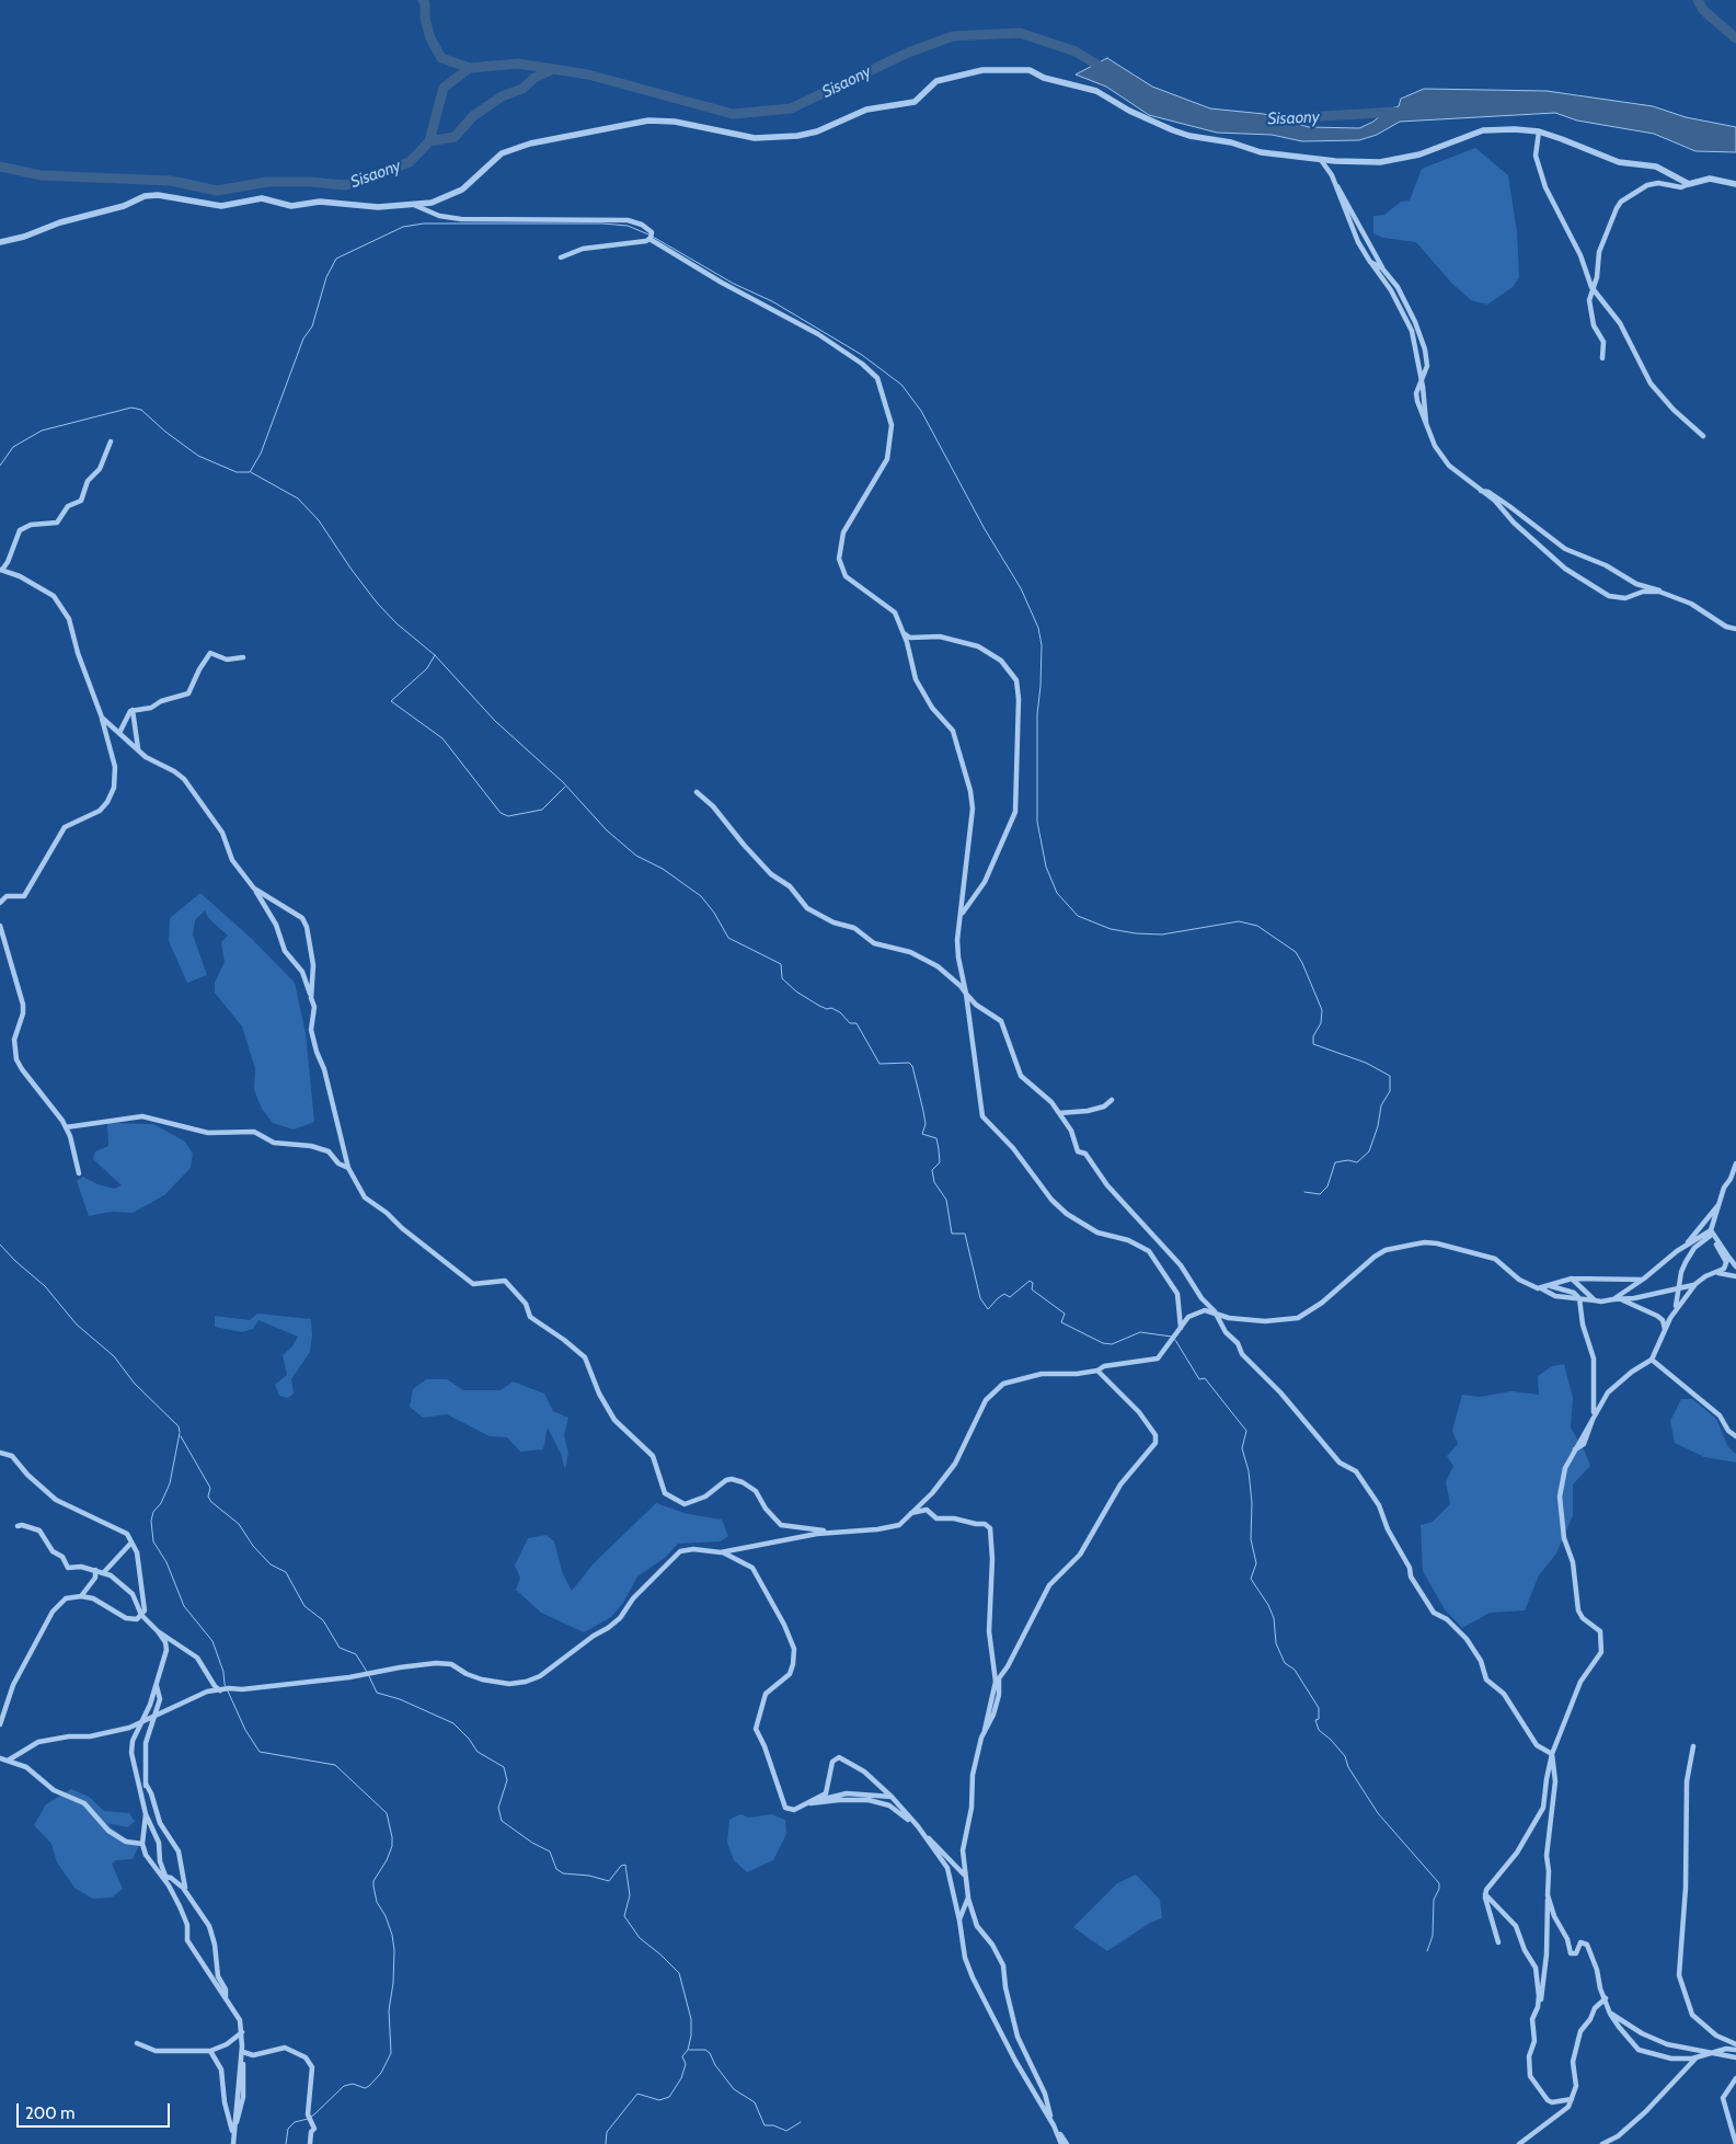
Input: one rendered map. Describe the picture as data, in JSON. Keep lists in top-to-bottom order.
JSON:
{
  "water": ["Sisaony"],
  "scale_bar": "200 m"
}
